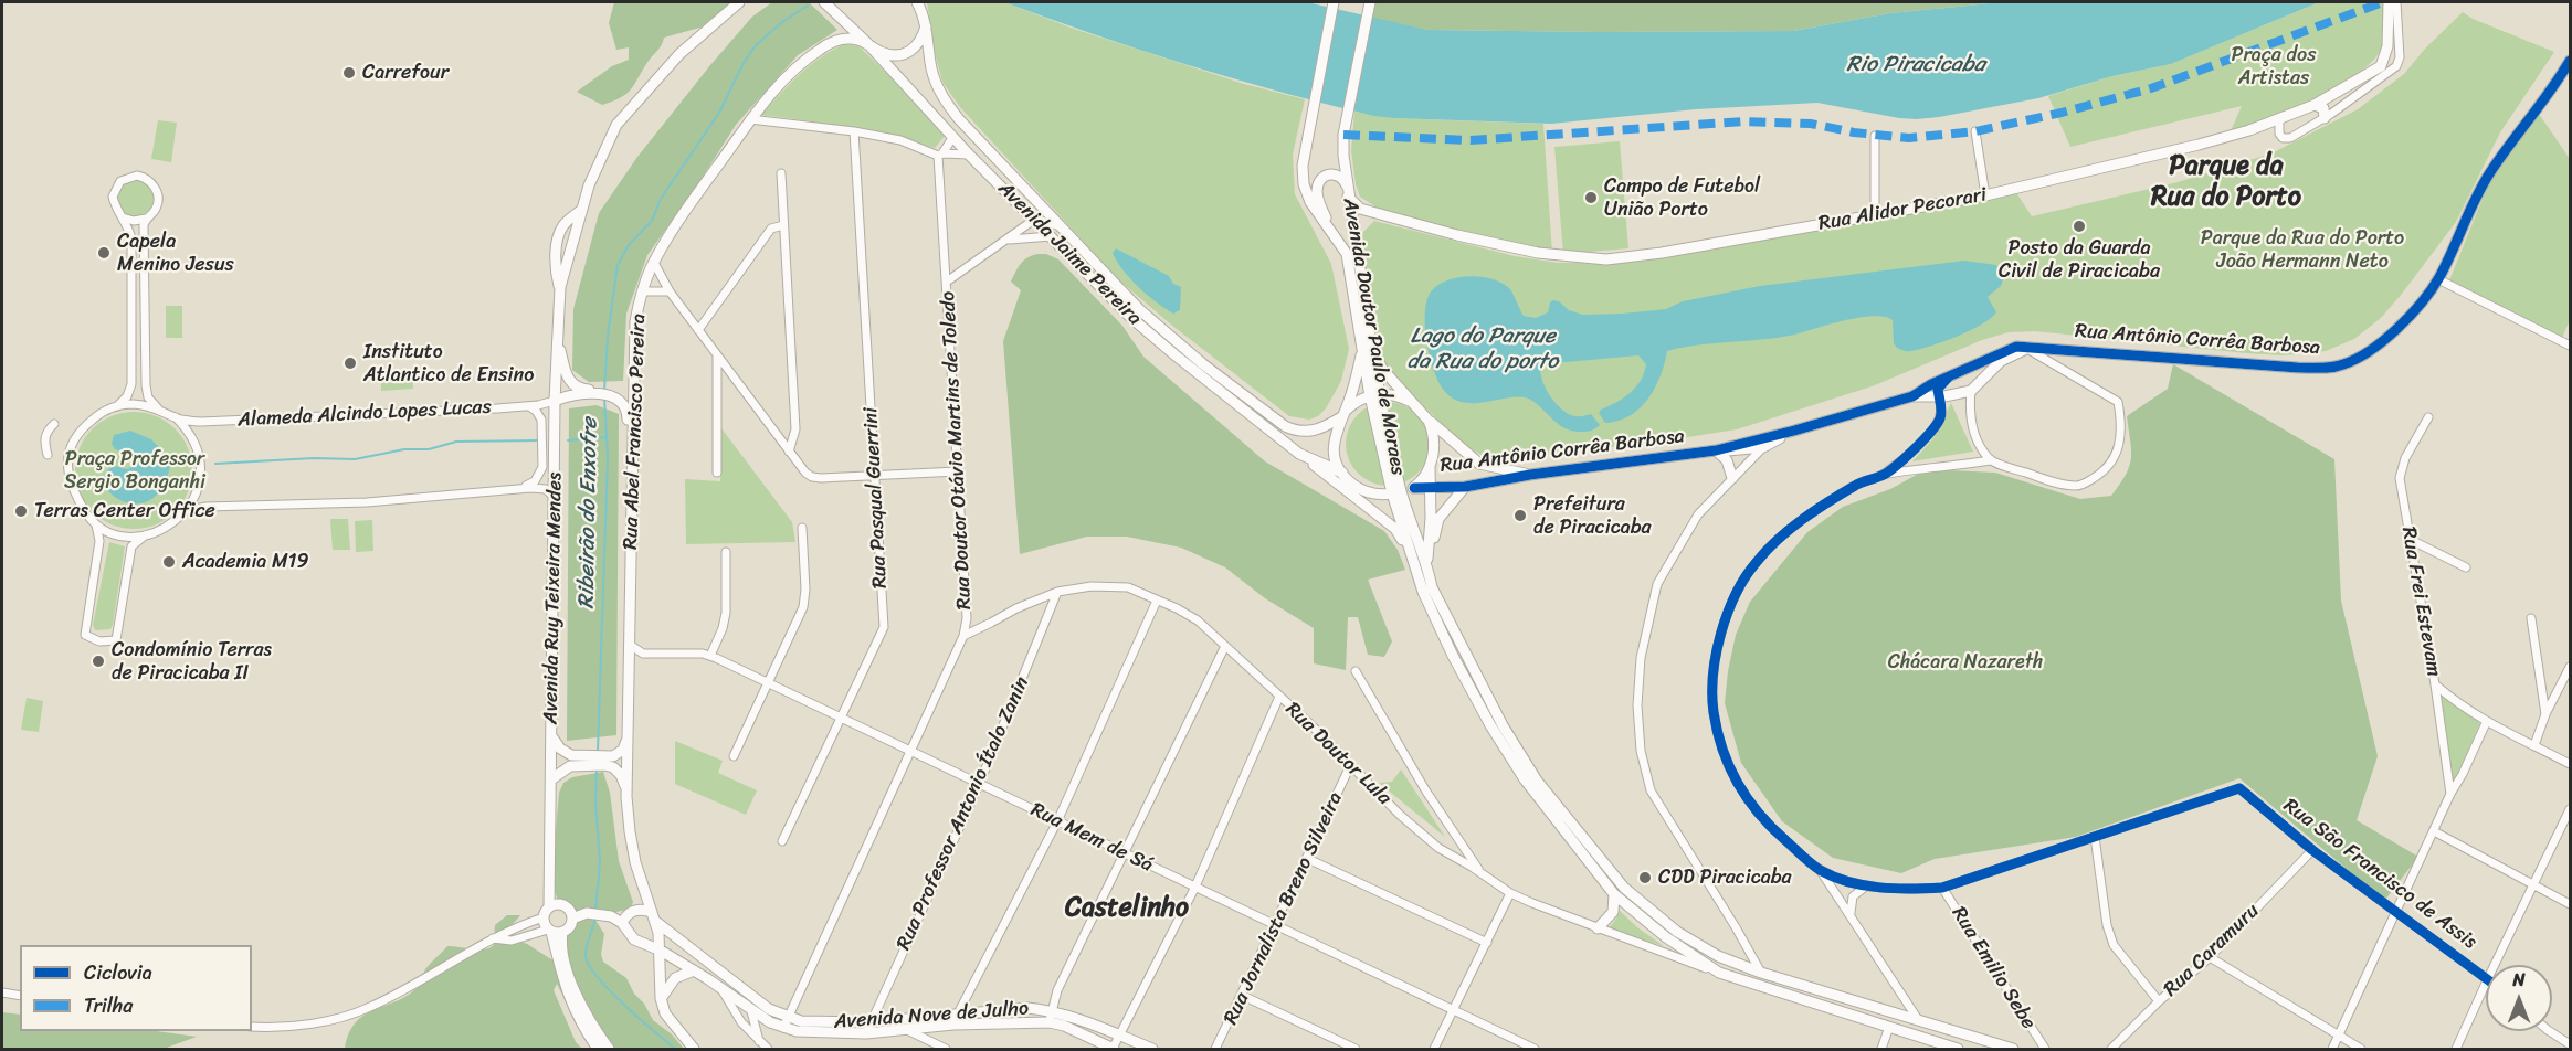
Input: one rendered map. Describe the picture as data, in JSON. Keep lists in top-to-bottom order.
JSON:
{
  "streets": {
    "main road": [
      "Rua Alidor Pecorari",
      "Avenida Jaime Pereira",
      "Avenida Doutor Paulo de Moraes",
      "Rua Antônio Corrêa Barbosa",
      "Rua Abel Francisco Pereira",
      "Avenida Ruy Teixeira Mendes",
      "Avenida Nove de Julho"
    ],
    "street": [
      "Alameda Alcindo Lopes Lucas",
      "Rua Doutor Otávio Martins de Toledo",
      "Rua Pasqual Guerrini",
      "Rua Frei Estevam",
      "Rua Doutor Lula",
      "Rua Professor Antonio Ítalo Zanin",
      "Rua Mem de Sá",
      "Rua São Francisco de Assis",
      "Rua Jornalista Breno Silveira",
      "Rua Caramuru",
      "Rua Emilio Sebe"
    ]
  },
  "crossings": [
    ["Rua Alidor Pecorari", "Avenida Doutor Paulo de Moraes"],
    ["Avenida Jaime Pereira", "Avenida Doutor Paulo de Moraes"],
    ["Avenida Jaime Pereira", "Rua Antônio Corrêa Barbosa"],
    ["Avenida Jaime Pereira", "Rua Abel Francisco Pereira"],
    ["Avenida Doutor Paulo de Moraes", "Rua Antônio Corrêa Barbosa"],
    ["Avenida Doutor Paulo de Moraes", "Rua Doutor Lula"],
    ["Alameda Alcindo Lopes Lucas", "Avenida Ruy Teixeira Mendes"],
    ["Rua Abel Francisco Pereira", "Avenida Nove de Julho"],
    ["Rua Doutor Otávio Martins de Toledo", "Rua Doutor Lula"],
    ["Rua Doutor Otávio Martins de Toledo", "Rua Mem de Sá"],
    ["Rua Doutor Otávio Martins de Toledo", "Avenida Nove de Julho"],
    ["Rua Pasqual Guerrini", "Rua Mem de Sá"],
    ["Rua Doutor Lula", "Rua Professor Antonio Ítalo Zanin"],
    ["Rua Doutor Lula", "Rua Jornalista Breno Silveira"],
    ["Rua Professor Antonio Ítalo Zanin", "Rua Mem de Sá"],
    ["Rua Professor Antonio Ítalo Zanin", "Avenida Nove de Julho"],
    ["Rua Mem de Sá", "Rua Jornalista Breno Silveira"],
    ["Rua São Francisco de Assis", "Rua Caramuru"]
  ],
  "districts": ["Parque da Rua do Porto", "Castelinho"],
  "water": ["Rio Piracicaba", "Lago do Parque da Rua do porto", "Ribeirão do Enxofre"],
  "parks": [
    "Praça dos Artistas",
    "Parque da Rua do Porto João Hermann Neto",
    "Praça Professor Sergio Bonganhi",
    "Chácara Nazareth"
  ],
  "places": [
    "Carrefour",
    "Campo de Futebol União Porto",
    "Posto da Guarda Civil de Piracicaba",
    "Capela Menino Jesus",
    "Instituto Atlantico de Ensino",
    "Terras Center Office",
    "Prefeitura de Piracicaba",
    "Academia M19",
    "Condomínio Terras de Piracicaba II",
    "CDD Piracicaba"
  ],
  "legend": ["Ciclovia", "Trilha"],
  "north": "top"
}
